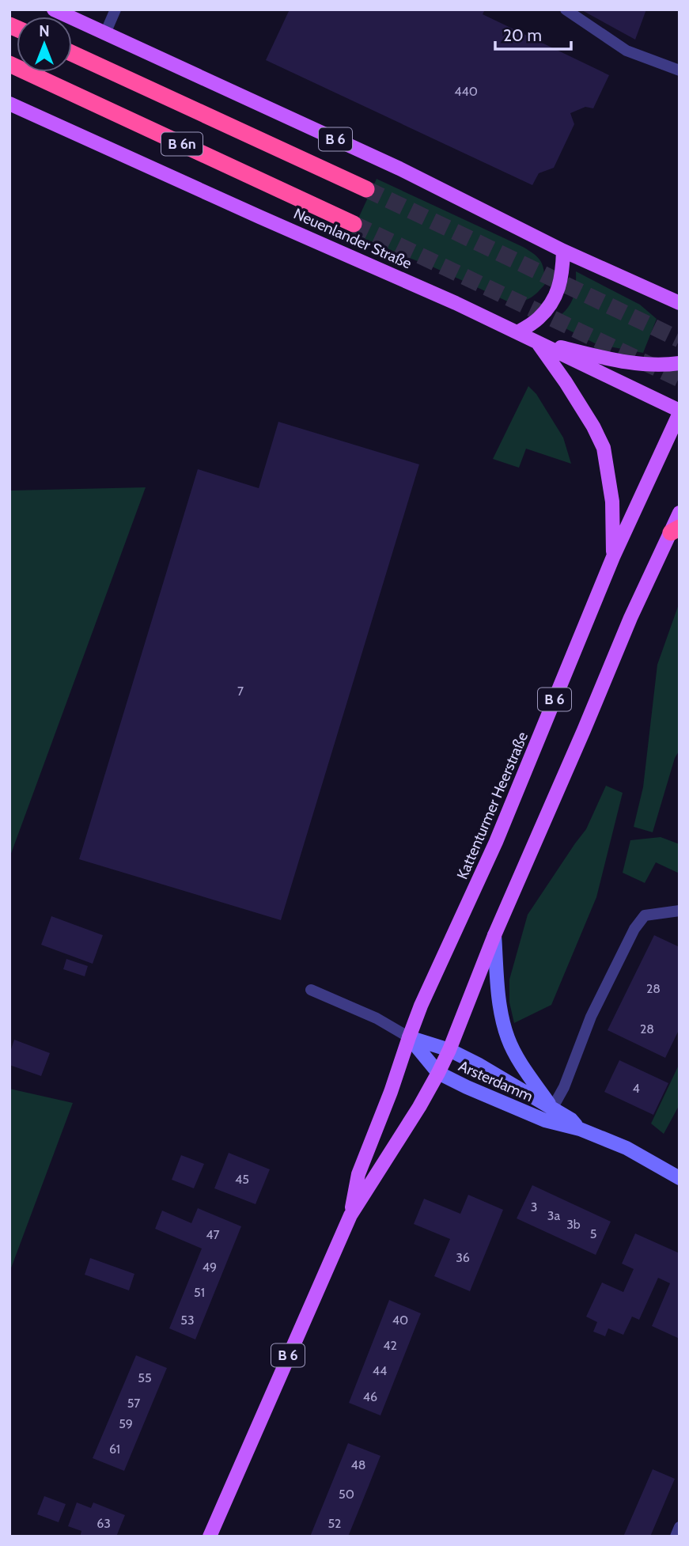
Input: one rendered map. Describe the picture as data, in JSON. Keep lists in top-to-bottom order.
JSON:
{
  "streets": {
    "highway": ["B 6n", "Neuenlander Straße"],
    "main road": ["B 6", "Kattenturmer Heerstraße"],
    "street": ["Arsterdamm"]
  },
  "crossings": [
    ["B 6", "Neuenlander Straße"],
    ["B 6", "Kattenturmer Heerstraße"],
    ["Neuenlander Straße", "Kattenturmer Heerstraße"],
    ["Kattenturmer Heerstraße", "Arsterdamm"]
  ],
  "house_numbers": [
    "440",
    "7",
    "28",
    "28",
    "4",
    "45",
    "3",
    "3a",
    "3b",
    "5",
    "47",
    "36",
    "49",
    "51",
    "53",
    "40",
    "42",
    "44",
    "55",
    "46",
    "57",
    "59",
    "61",
    "48",
    "50",
    "63",
    "52"
  ],
  "scale_bar": "20 m",
  "north": "top"
}
